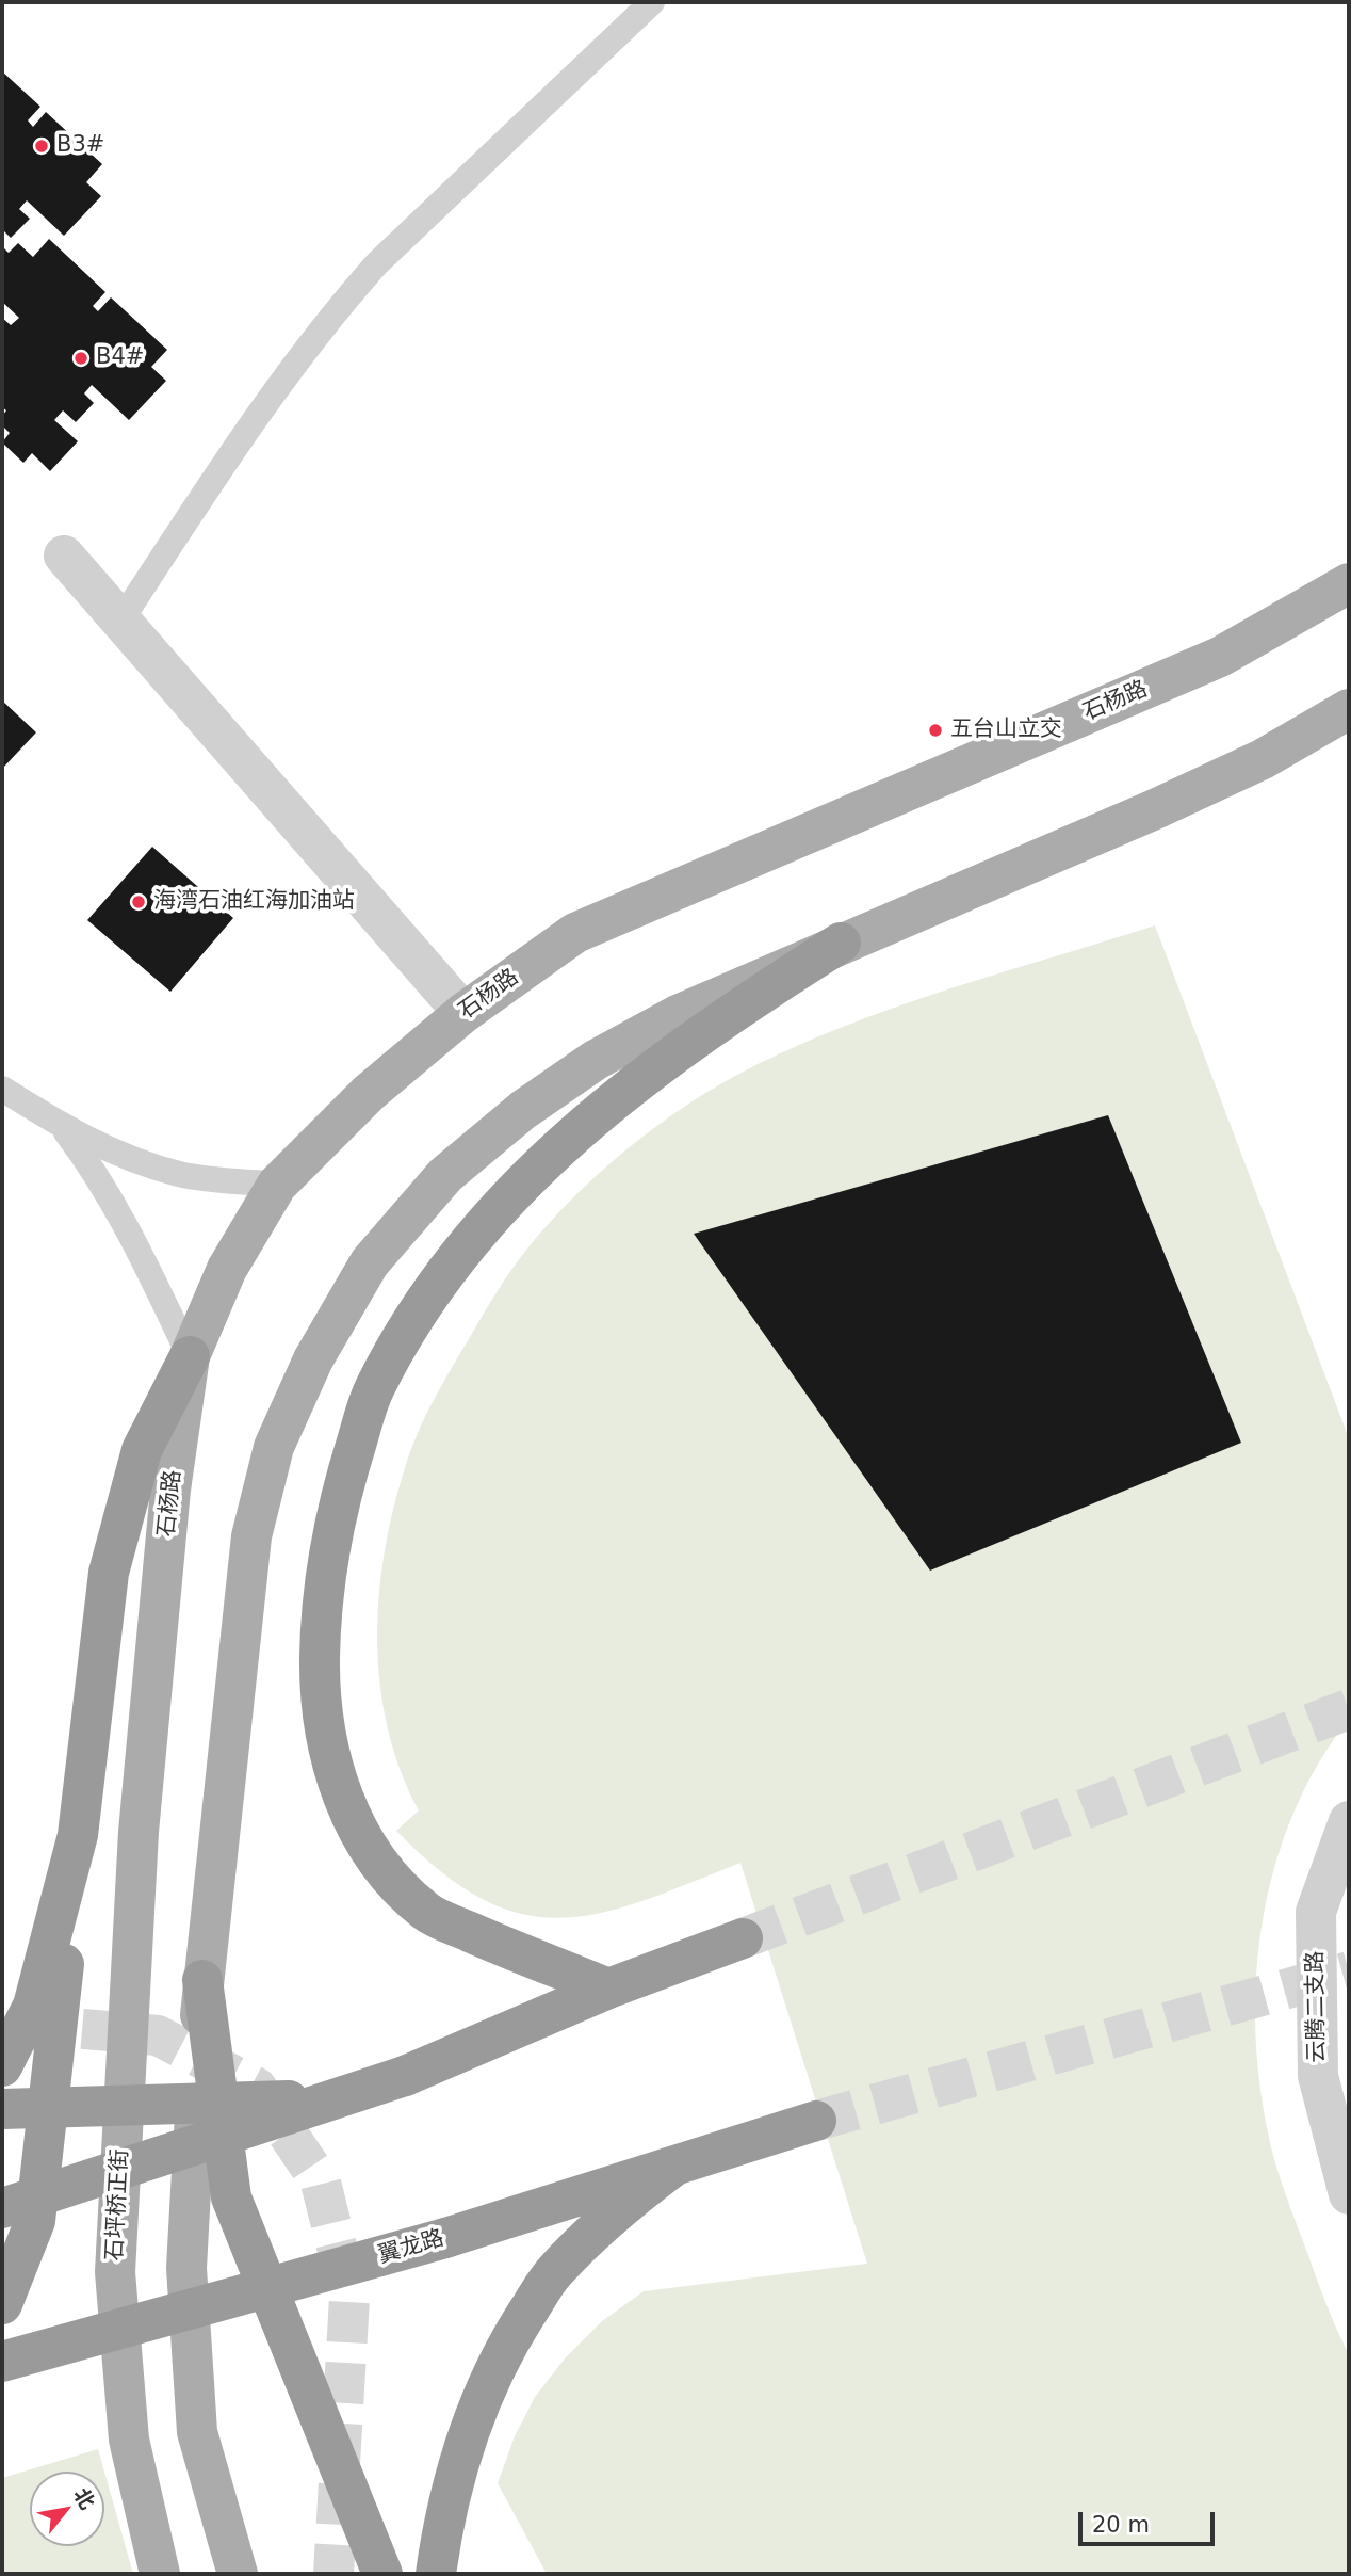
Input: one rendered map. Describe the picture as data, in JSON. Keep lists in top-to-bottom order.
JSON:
{
  "streets": {
    "highway": ["翼龙路"],
    "main road": ["石杨路", "石坪桥正街"],
    "street": ["云腾二支路"]
  },
  "crossings": [
    ["石杨路", "石坪桥正街"]
  ],
  "places": [
    "B3#",
    "B4#",
    "五台山立交",
    "海湾石油红海加油站"
  ],
  "scale_bar": "20 m",
  "north": "top right"
}
